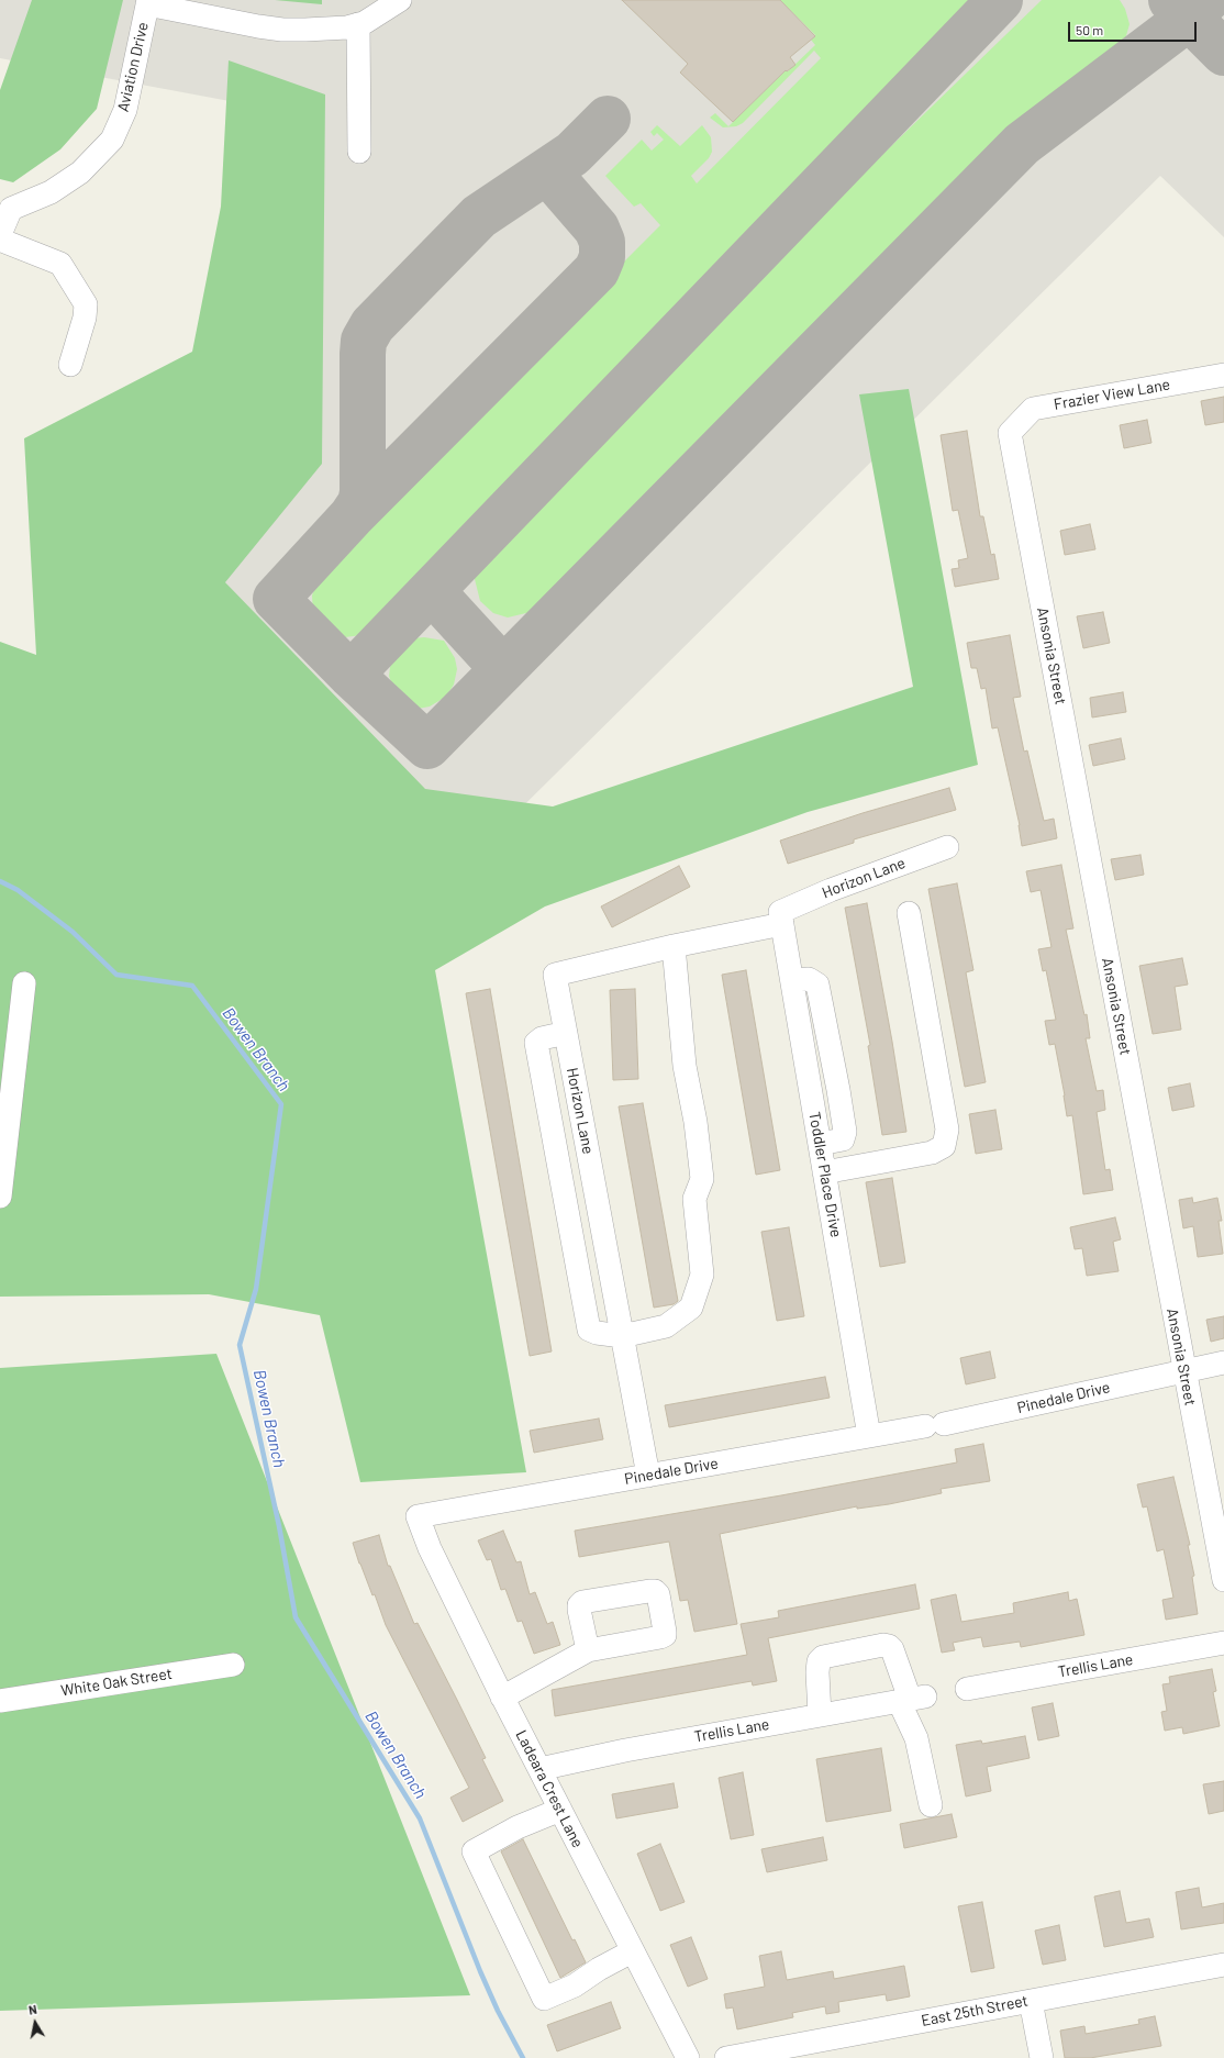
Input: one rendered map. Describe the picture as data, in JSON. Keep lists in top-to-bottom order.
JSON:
{
  "streets": {
    "street": [
      "Aviation Drive",
      "Frazier View Lane",
      "Ansonia Street",
      "Horizon Lane",
      "Toddler Place Drive",
      "Pinedale Drive",
      "Trellis Lane",
      "White Oak Street",
      "Ladeara Crest Lane",
      "East 25th Street"
    ]
  },
  "crossings": [
    ["Frazier View Lane", "Ansonia Street"],
    ["Ansonia Street", "Pinedale Drive"],
    ["Horizon Lane", "Toddler Place Drive"],
    ["Horizon Lane", "Pinedale Drive"],
    ["Toddler Place Drive", "Pinedale Drive"],
    ["Pinedale Drive", "Ladeara Crest Lane"],
    ["Trellis Lane", "Ladeara Crest Lane"]
  ],
  "water": ["Bowen Branch"],
  "scale_bar": "50 m",
  "north": "top"
}
